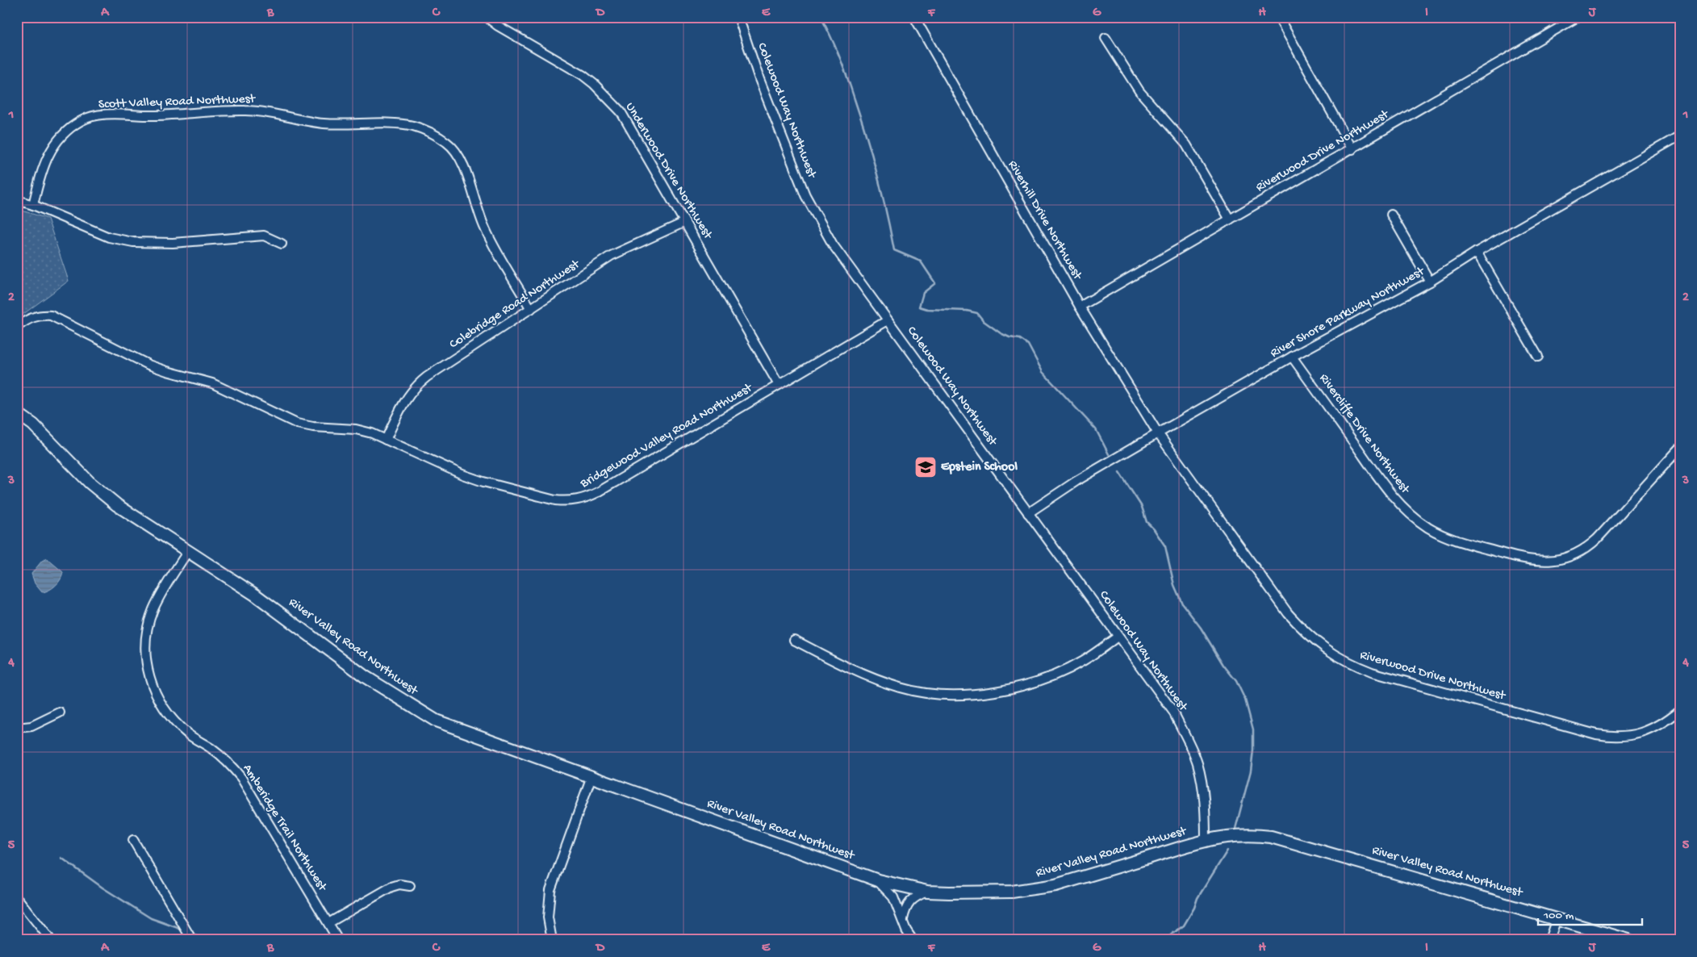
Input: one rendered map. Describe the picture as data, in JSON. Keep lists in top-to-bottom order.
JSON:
{
  "streets": {
    "street": [
      "Scott Valley Road Northwest",
      "Colewood Way Northwest",
      "Riverwood Drive Northwest",
      "Underwood Drive Northwest",
      "Riverhill Drive Northwest",
      "Colebridge Road Northwest",
      "River Shore Parkway Northwest",
      "Rivercliffe Drive Northwest",
      "Bridgewood Valley Road Northwest",
      "River Valley Road Northwest",
      "Amberidge Trail Northwest"
    ]
  },
  "crossings": [
    ["Scott Valley Road Northwest", "Colebridge Road Northwest"],
    ["Colewood Way Northwest", "River Shore Parkway Northwest"],
    ["Colewood Way Northwest", "Bridgewood Valley Road Northwest"],
    ["Colewood Way Northwest", "River Valley Road Northwest"],
    ["Riverwood Drive Northwest", "Riverhill Drive Northwest"],
    ["Riverwood Drive Northwest", "River Shore Parkway Northwest"],
    ["Underwood Drive Northwest", "Colebridge Road Northwest"],
    ["Underwood Drive Northwest", "Bridgewood Valley Road Northwest"],
    ["Riverhill Drive Northwest", "River Shore Parkway Northwest"],
    ["Colebridge Road Northwest", "Bridgewood Valley Road Northwest"],
    ["River Shore Parkway Northwest", "Rivercliffe Drive Northwest"],
    ["River Valley Road Northwest", "Amberidge Trail Northwest"]
  ],
  "places": {
    "school or university": ["Epstein School"]
  },
  "scale_bar": "100 m",
  "grid": {
    "columns": [
      "A",
      "B",
      "C",
      "D",
      "E",
      "F",
      "G",
      "H",
      "I",
      "J"
    ],
    "rows": [
      "1",
      "2",
      "3",
      "4",
      "5"
    ]
  }
}
